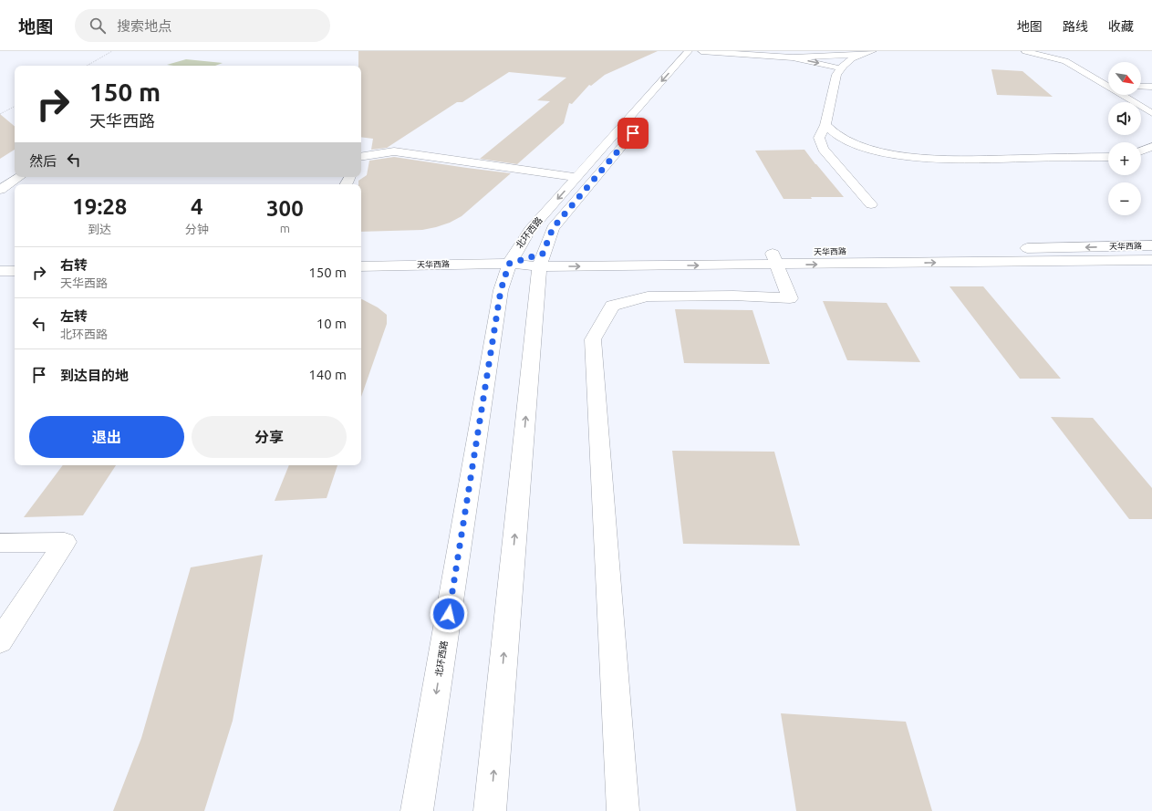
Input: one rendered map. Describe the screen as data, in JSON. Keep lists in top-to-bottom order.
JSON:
{
  "streets": {
    "street": ["北环西路", "天华西路"]
  },
  "crossings": [
    ["北环西路", "天华西路"]
  ],
  "north": "bottom right",
  "page": {
    "header": "地图",
    "search": "搜索地点",
    "nav": ["地图", "路线", "收藏"],
    "map_buttons": ["+", "−"],
    "turn": ["150 m", "天华西路"],
    "then": "然后",
    "eta": [
      "19:28",
      "到达",
      "4",
      "分钟",
      "300",
      "m"
    ],
    "list": [
      {
        "name": "右转",
        "note": "天华西路",
        "value": "150 m"
      },
      {
        "name": "左转",
        "note": "北环西路",
        "value": "10 m"
      },
      {
        "name": "到达目的地",
        "value": "140 m"
      }
    ],
    "buttons": ["退出", "分享"]
  }
}
